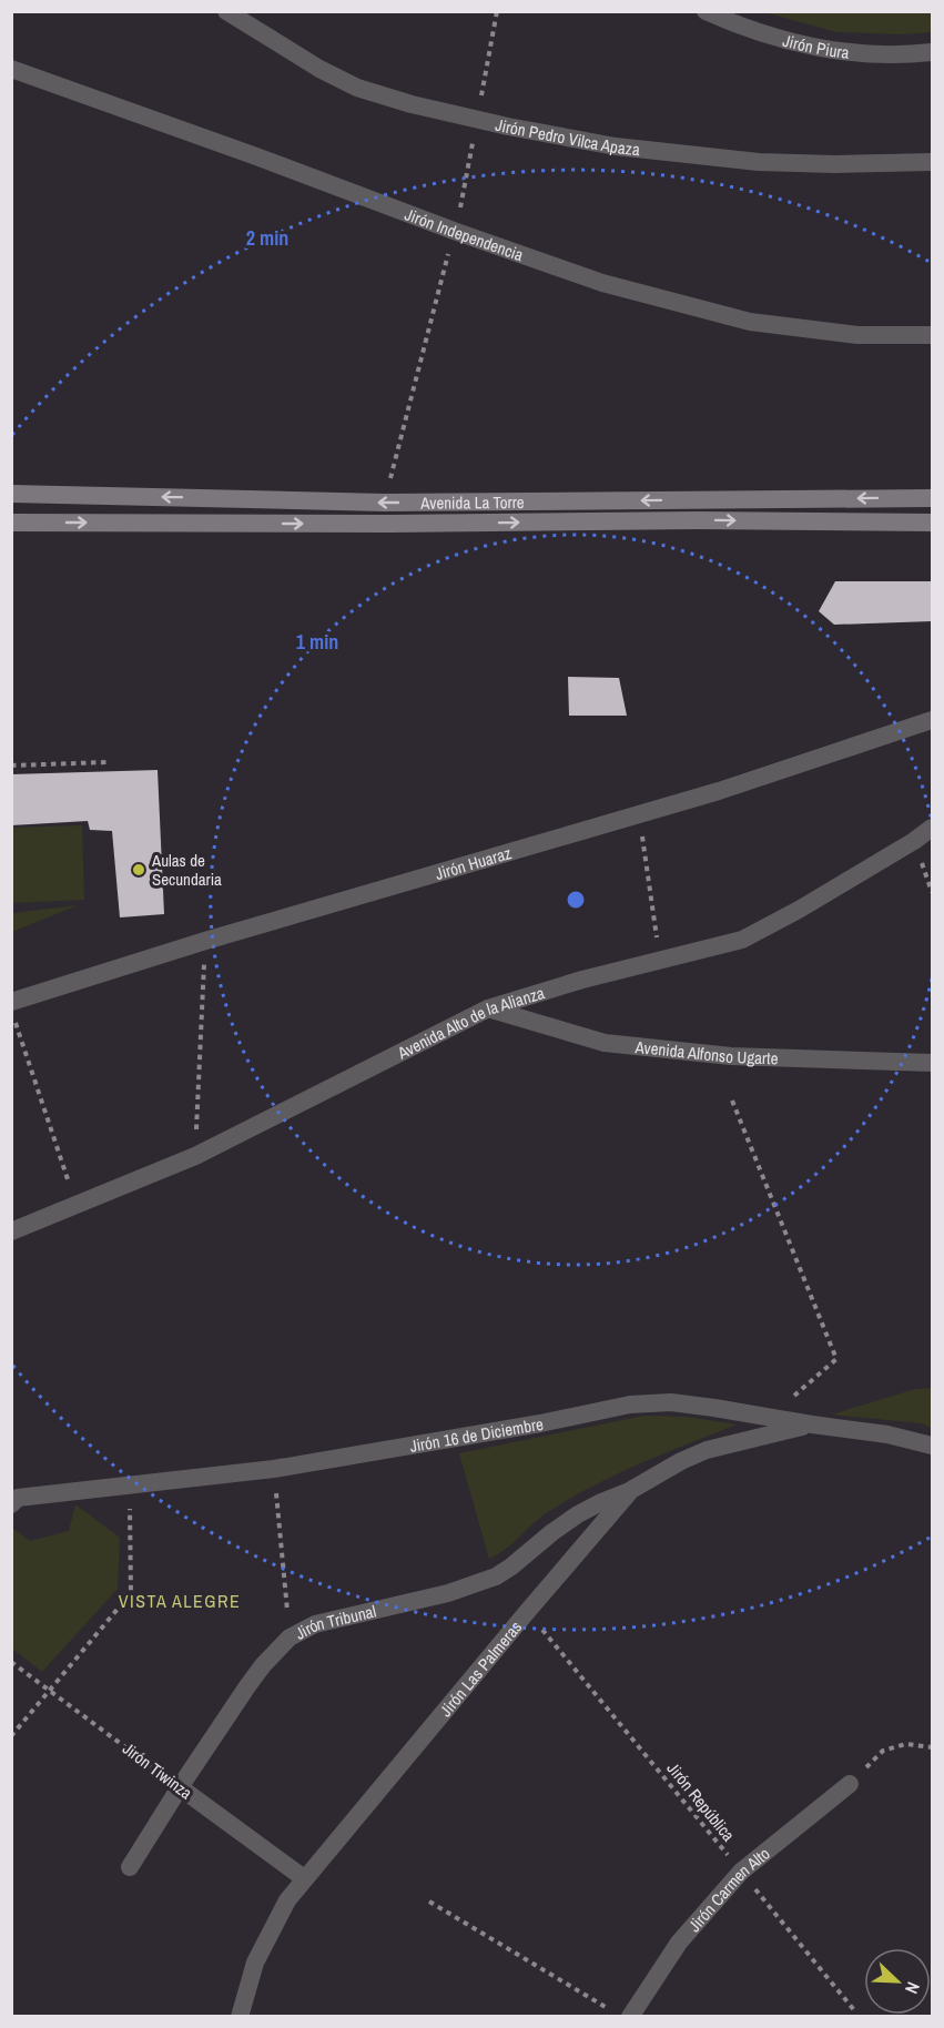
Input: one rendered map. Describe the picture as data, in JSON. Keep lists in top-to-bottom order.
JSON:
{
  "streets": {
    "main road": ["Avenida La Torre"],
    "street": [
      "Jirón Piura",
      "Jirón Pedro Vilca Apaza",
      "Jirón Independencia",
      "Jirón Huaraz",
      "Avenida Alto de la Alianza",
      "Avenida Alfonso Ugarte",
      "Jirón 16 de Diciembre",
      "Jirón Tribunal",
      "Jirón Las Palmeras",
      "Jirón Tiwinza",
      "Jirón Carmen Alto"
    ],
    "path": ["Jirón República"]
  },
  "crossings": [
    ["Avenida Alto de la Alianza", "Avenida Alfonso Ugarte"],
    ["Jirón 16 de Diciembre", "Jirón Las Palmeras"],
    ["Jirón Tribunal", "Jirón Las Palmeras"],
    ["Jirón Tribunal", "Jirón Tiwinza"],
    ["Jirón Las Palmeras", "Jirón Tiwinza"],
    ["Jirón Las Palmeras", "Jirón República"],
    ["Jirón República", "Jirón Carmen Alto"]
  ],
  "districts": ["VISTA ALEGRE"],
  "places": ["Aulas de Secundaria"],
  "north": "bottom right",
  "rings": ["2 min", "1 min"]
}
